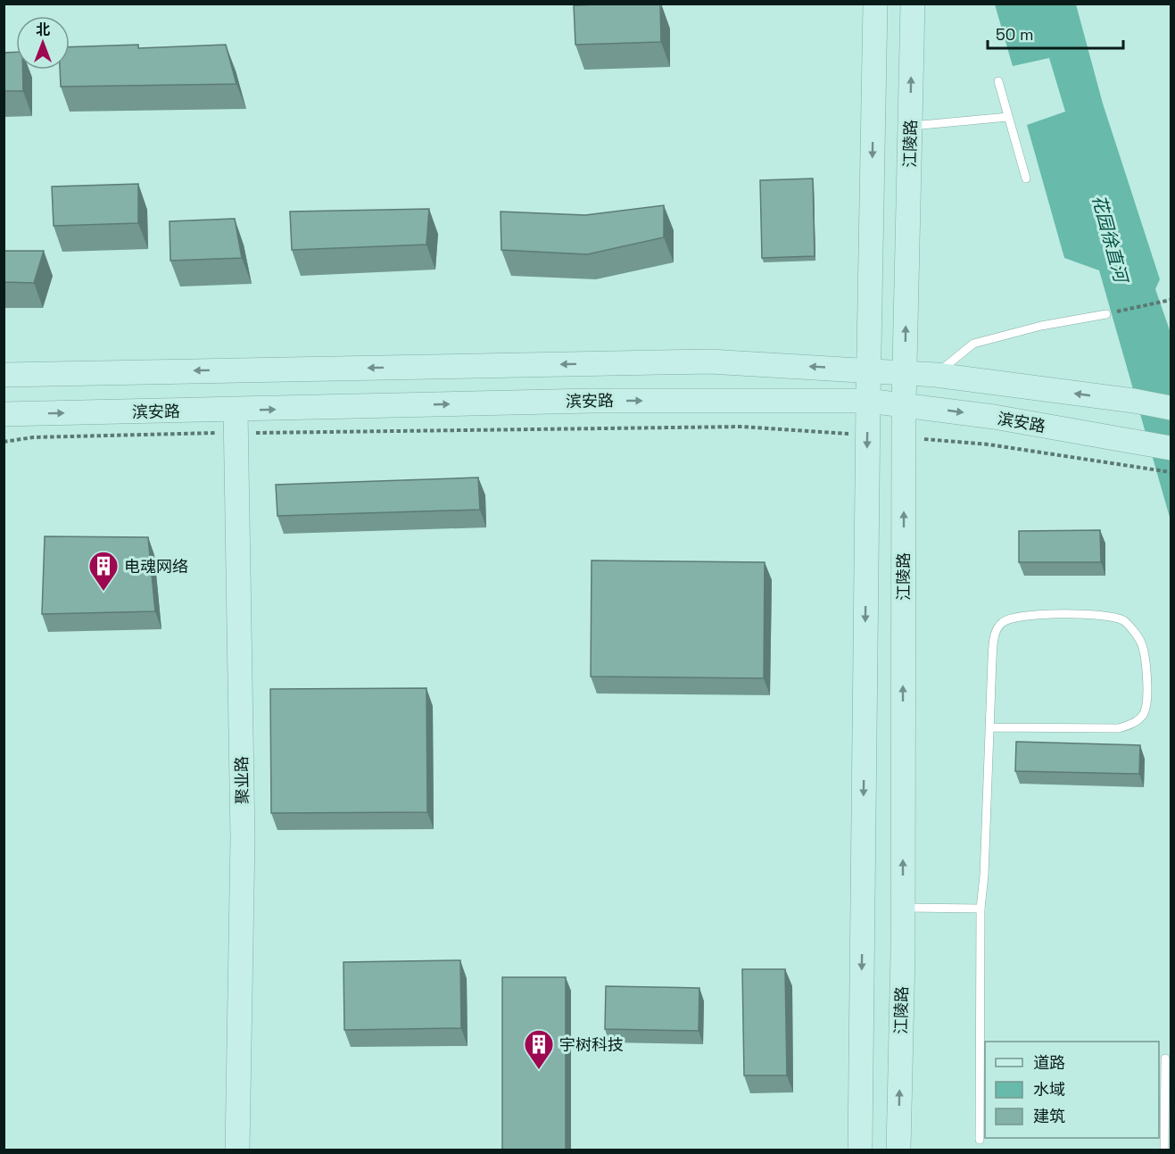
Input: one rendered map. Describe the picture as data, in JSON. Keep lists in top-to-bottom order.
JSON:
{
  "streets": {
    "main road": ["江陵路", "滨安路", "聚业路"]
  },
  "crossings": [
    ["江陵路", "滨安路"],
    ["滨安路", "聚业路"]
  ],
  "water": ["花园徐直河"],
  "places": {
    "building": ["电魂网络", "宇树科技"]
  },
  "legend": ["道路", "水域", "建筑"],
  "scale_bar": "50 m",
  "north": "top"
}
